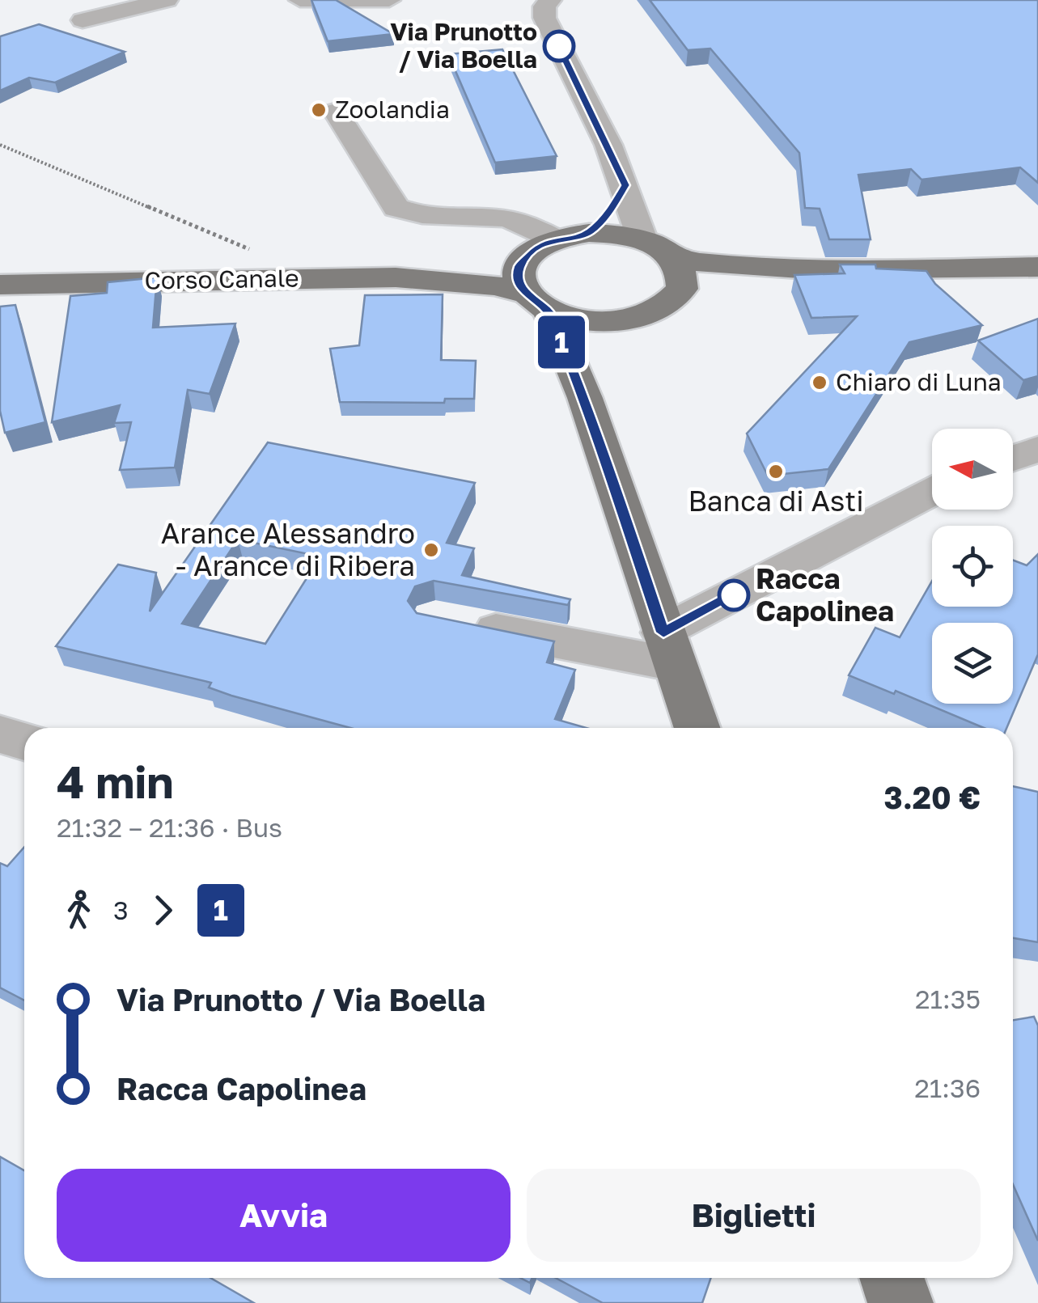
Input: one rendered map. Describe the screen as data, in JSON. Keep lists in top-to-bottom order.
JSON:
{
  "streets": {
    "main road": ["Corso Canale"]
  },
  "places": [
    "Via Prunotto / Via Boella",
    "Zoolandia",
    "Chiaro di Luna",
    "Banca di Asti",
    "Arance Alessandro - Arance di Ribera",
    "Racca Capolinea"
  ],
  "lines": ["bus line 1"],
  "north": "left",
  "page": {
    "on_map": "1",
    "heading": ["4 min", "21:32 – 21:36 · Bus", "3.20 €"],
    "legs": ["3", "1"],
    "list": [
      {
        "name": "Via Prunotto / Via Boella",
        "value": "21:35"
      },
      {
        "name": "Racca Capolinea",
        "value": "21:36"
      }
    ],
    "buttons": ["Avvia", "Biglietti"]
  }
}
